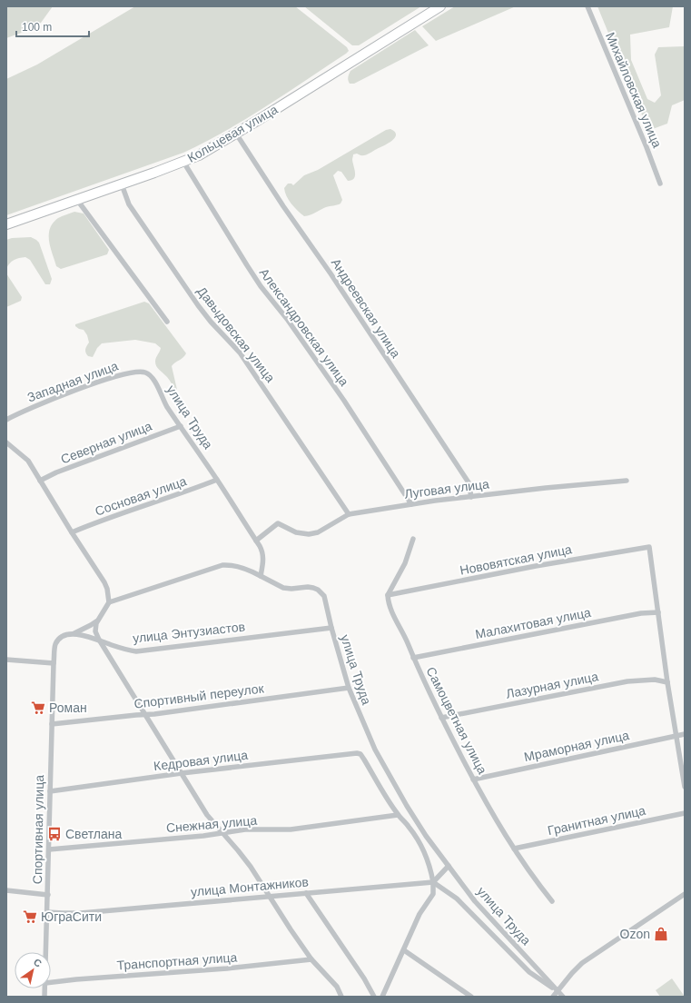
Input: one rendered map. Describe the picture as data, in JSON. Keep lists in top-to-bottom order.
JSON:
{
  "streets": {
    "highway": ["Кольцевая улица"],
    "street": [
      "Михайловская улица",
      "Андреевская улица",
      "Александровская улица",
      "Давыдовская улица",
      "Западная улица",
      "улица Труда",
      "Северная улица",
      "Луговая улица",
      "Сосновая улица",
      "Нововятская улица",
      "Малахитовая улица",
      "улица Энтузиастов",
      "Лазурная улица",
      "Спортивный переулок",
      "Самоцветная улица",
      "Мраморная улица",
      "Кедровая улица",
      "Гранитная улица",
      "Снежная улица",
      "Спортивная улица",
      "улица Монтажников",
      "Транспортная улица"
    ]
  },
  "crossings": [
    ["Кольцевая улица", "Андреевская улица"],
    ["Кольцевая улица", "Александровская улица"],
    ["Кольцевая улица", "Давыдовская улица"],
    ["Андреевская улица", "Луговая улица"],
    ["Александровская улица", "Луговая улица"],
    ["Давыдовская улица", "Луговая улица"],
    ["Западная улица", "улица Труда"],
    ["улица Труда", "Северная улица"],
    ["улица Труда", "Луговая улица"],
    ["улица Труда", "Сосновая улица"],
    ["улица Труда", "улица Энтузиастов"],
    ["улица Труда", "Спортивный переулок"],
    ["улица Труда", "улица Монтажников"],
    ["Нововятская улица", "Малахитовая улица"],
    ["Нововятская улица", "Самоцветная улица"],
    ["Малахитовая улица", "Самоцветная улица"],
    ["Лазурная улица", "Самоцветная улица"],
    ["Спортивный переулок", "Спортивная улица"],
    ["Самоцветная улица", "Мраморная улица"],
    ["Самоцветная улица", "Гранитная улица"],
    ["Кедровая улица", "Снежная улица"],
    ["Кедровая улица", "Спортивная улица"],
    ["Снежная улица", "Спортивная улица"],
    ["Спортивная улица", "улица Монтажников"]
  ],
  "places": {
    "supermarket": ["Роман", "ЮграСити"],
    "bus stop": ["Светлана"],
    "shop": ["Ozon"]
  },
  "scale_bar": "100 m",
  "north": "top right"
}
